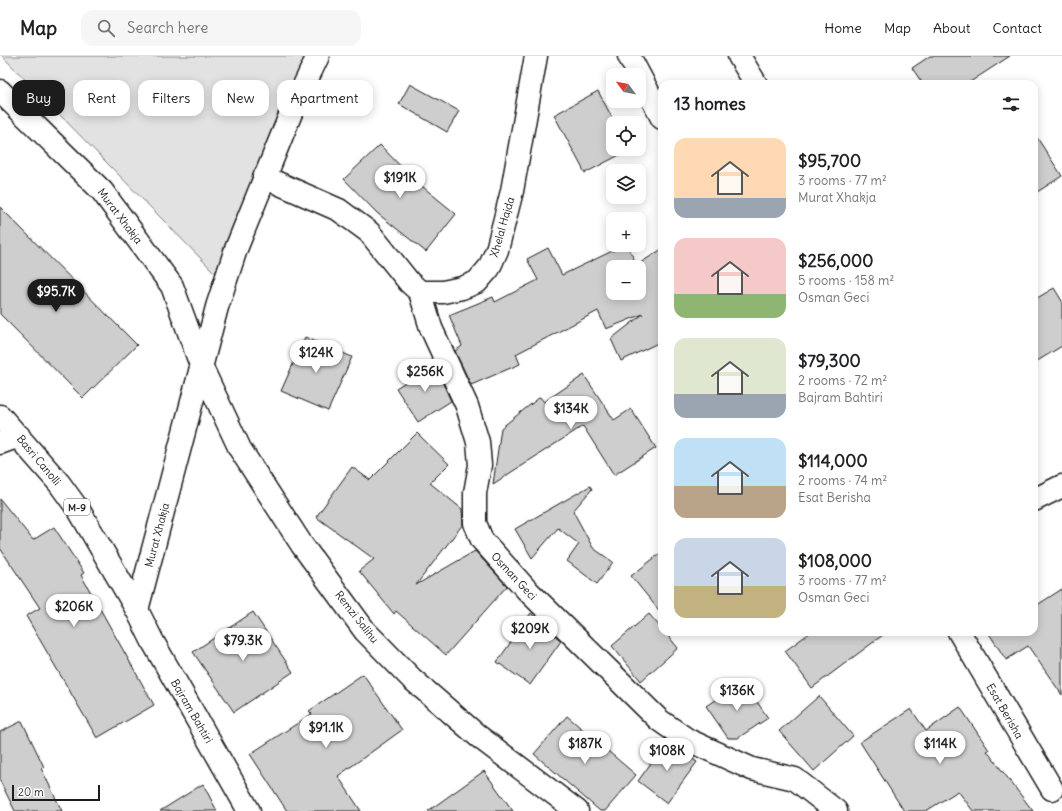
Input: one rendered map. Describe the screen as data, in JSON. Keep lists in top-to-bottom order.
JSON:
{
  "streets": {
    "street": [
      "Murat Xhakja",
      "Xhelal Hajda",
      "Basri Canolli",
      "M-9",
      "Osman Geci",
      "Remzi Salihu",
      "Bajram Bahtiri",
      "Esat Berisha"
    ]
  },
  "crossings": [
    ["Murat Xhakja", "Basri Canolli"],
    ["Murat Xhakja", "Remzi Salihu"],
    ["Murat Xhakja", "Bajram Bahtiri"],
    ["Xhelal Hajda", "Osman Geci"],
    ["Basri Canolli", "Bajram Bahtiri"]
  ],
  "scale_bar": "20 m",
  "north": "top left",
  "page": {
    "header": "Map",
    "search": "Search here",
    "nav": [
      "Home",
      "Map",
      "About",
      "Contact"
    ],
    "map_buttons": ["+", "−"],
    "chip": [
      "Buy",
      "Rent",
      "Filters",
      "New",
      "Apartment"
    ],
    "heading": "13 homes",
    "list": [
      {
        "name": "$95,700",
        "note": "3 rooms · 77 m² · Murat Xhakja"
      },
      {
        "name": "$256,000",
        "note": "5 rooms · 158 m² · Osman Geci"
      },
      {
        "name": "$79,300",
        "note": "2 rooms · 72 m² · Bajram Bahtiri"
      },
      {
        "name": "$114,000",
        "note": "2 rooms · 74 m² · Esat Berisha"
      },
      {
        "name": "$108,000",
        "note": "3 rooms · 77 m² · Osman Geci"
      }
    ],
    "price": [
      "$191K",
      "$95.7K",
      "$124K",
      "$256K",
      "$134K",
      "$206K",
      "$209K",
      "$79.3K",
      "$136K",
      "$91.1K",
      "$187K",
      "$114K",
      "$108K"
    ],
    "scale": "20 m"
  }
}
